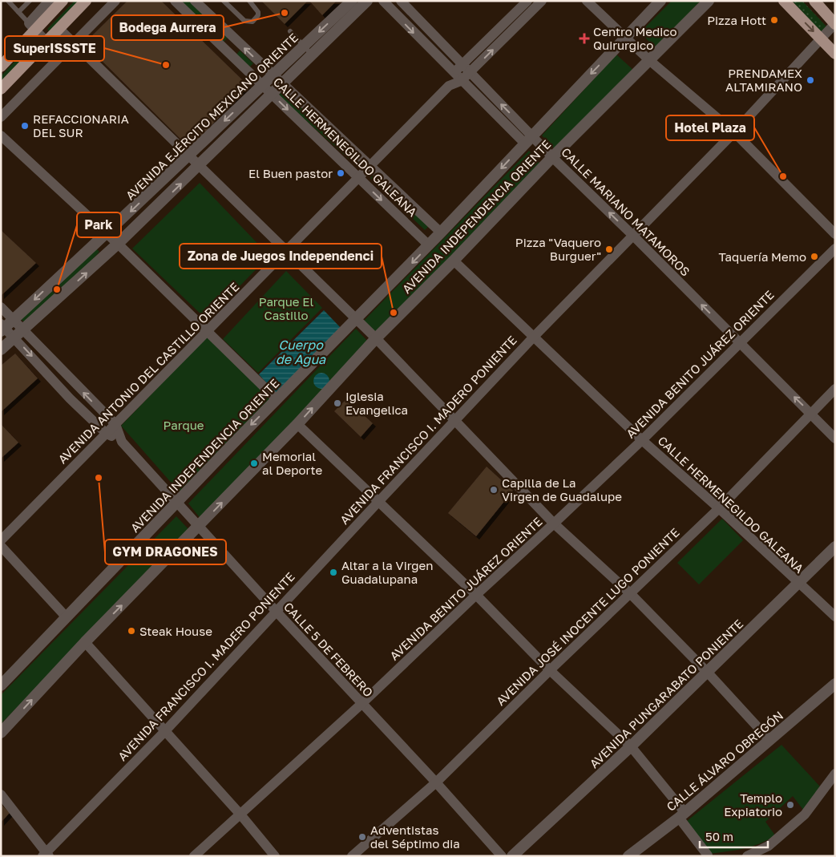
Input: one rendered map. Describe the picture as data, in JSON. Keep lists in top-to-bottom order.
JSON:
{
  "streets": {
    "street": [
      "AVENIDA EJÉRCITO MEXICANO ORIENTE",
      "CALLE HERMENEGILDO GALEANA",
      "CALLE MARIANO MATAMOROS",
      "AVENIDA INDEPENDENCIA ORIENTE",
      "AVENIDA BENITO JUÁREZ ORIENTE",
      "AVENIDA ANTONIO DEL CASTILLO ORIENTE",
      "AVENIDA FRANCISCO I. MADERO PONIENTE",
      "AVENIDA JOSÉ INOCENTE LUGO PONIENTE",
      "CALLE 5 DE FEBRERO",
      "AVENIDA PUNGARABATO PONIENTE",
      "CALLE ÁLVARO OBREGÓN"
    ]
  },
  "crossings": [
    ["AVENIDA EJÉRCITO MEXICANO ORIENTE", "CALLE HERMENEGILDO GALEANA"],
    ["AVENIDA EJÉRCITO MEXICANO ORIENTE", "CALLE 5 DE FEBRERO"],
    ["CALLE HERMENEGILDO GALEANA", "AVENIDA INDEPENDENCIA ORIENTE"],
    ["CALLE HERMENEGILDO GALEANA", "AVENIDA BENITO JUÁREZ ORIENTE"],
    ["CALLE HERMENEGILDO GALEANA", "AVENIDA ANTONIO DEL CASTILLO ORIENTE"],
    ["CALLE HERMENEGILDO GALEANA", "AVENIDA FRANCISCO I. MADERO PONIENTE"],
    ["CALLE HERMENEGILDO GALEANA", "AVENIDA JOSÉ INOCENTE LUGO PONIENTE"],
    ["CALLE HERMENEGILDO GALEANA", "AVENIDA PUNGARABATO PONIENTE"],
    ["CALLE MARIANO MATAMOROS", "AVENIDA INDEPENDENCIA ORIENTE"],
    ["CALLE MARIANO MATAMOROS", "AVENIDA BENITO JUÁREZ ORIENTE"],
    ["CALLE MARIANO MATAMOROS", "AVENIDA ANTONIO DEL CASTILLO ORIENTE"],
    ["CALLE MARIANO MATAMOROS", "AVENIDA FRANCISCO I. MADERO PONIENTE"],
    ["CALLE MARIANO MATAMOROS", "AVENIDA JOSÉ INOCENTE LUGO PONIENTE"],
    ["AVENIDA INDEPENDENCIA ORIENTE", "CALLE 5 DE FEBRERO"],
    ["AVENIDA BENITO JUÁREZ ORIENTE", "CALLE 5 DE FEBRERO"],
    ["AVENIDA ANTONIO DEL CASTILLO ORIENTE", "CALLE 5 DE FEBRERO"],
    ["AVENIDA FRANCISCO I. MADERO PONIENTE", "CALLE 5 DE FEBRERO"],
    ["AVENIDA JOSÉ INOCENTE LUGO PONIENTE", "CALLE 5 DE FEBRERO"]
  ],
  "water": ["Cuerpo de Agua"],
  "parks": ["Parque El Castillo", "Parque"],
  "places": {
    "other": [
      "Bodega Aurrera",
      "Pizza Hott",
      "SuperISSSTE",
      "PRENDAMEX ALTAMIRANO",
      "REFACCIONARIA DEL SUR",
      "El Buen pastor",
      "Hotel Plaza",
      "Pizza \"Vaquero Burguer\"",
      "Taquería Memo",
      "Park",
      "Zona de Juegos Independenci",
      "Iglesia Evangelica",
      "Memorial al Deporte",
      "GYM DRAGONES",
      "Capilla de La Virgen de Guadalupe",
      "Altar a la Virgen Guadalupana",
      "Steak House",
      "Templo Expiatorio",
      "Adventistas del Séptimo dia"
    ],
    "health": ["Centro Medico Quirurgico"]
  },
  "scale_bar": "50 m"
}
